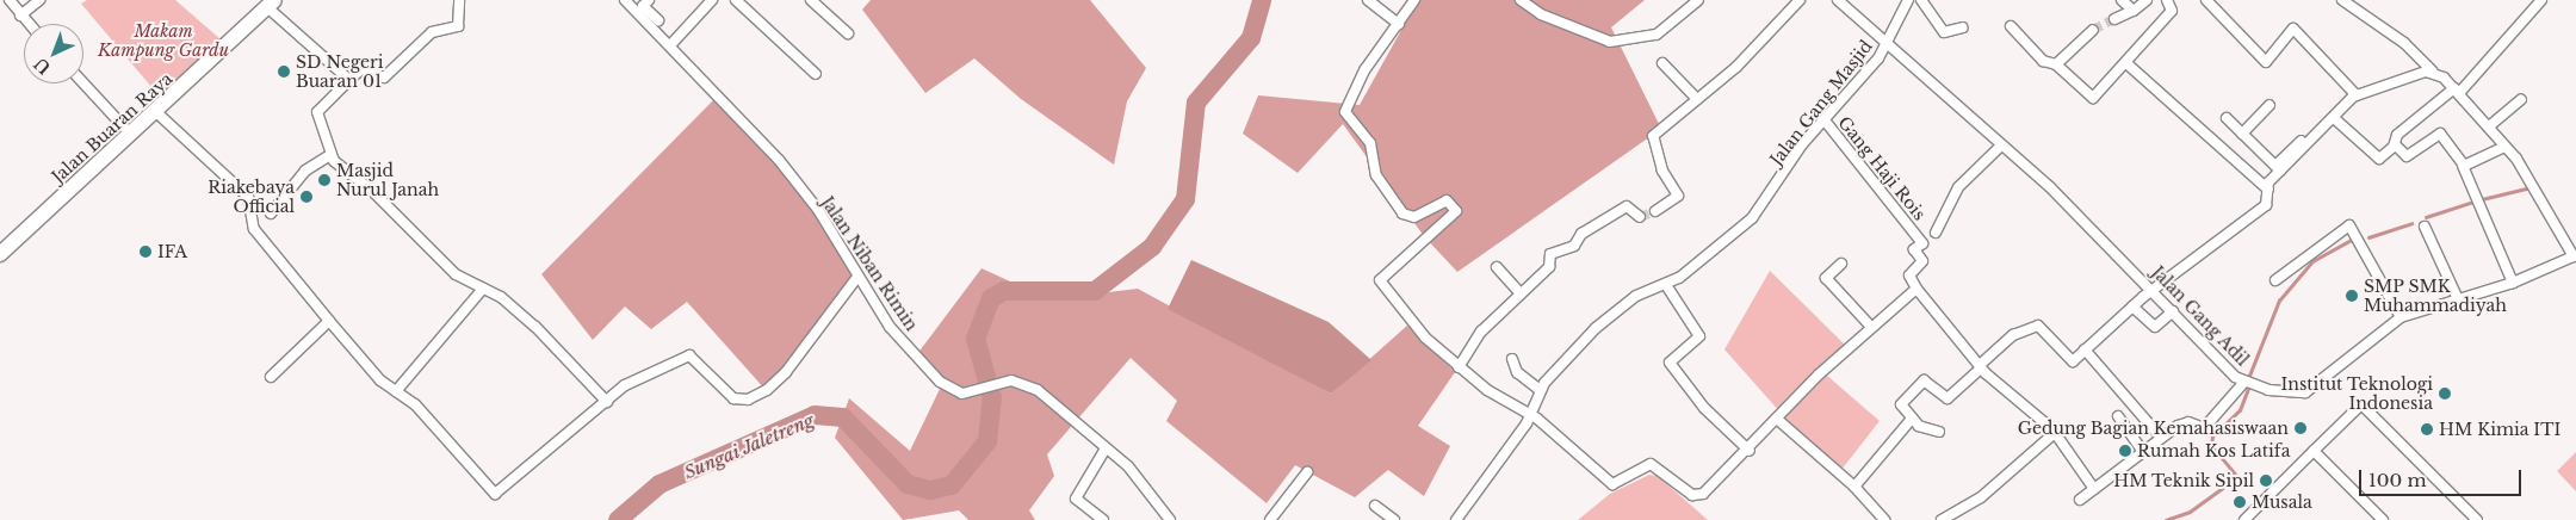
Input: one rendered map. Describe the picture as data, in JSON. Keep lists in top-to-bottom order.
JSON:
{
  "streets": {
    "main road": ["Jalan Buaran Raya"],
    "street": [
      "Jalan Gang Masjid",
      "Gang Haji Rois",
      "Jalan Niban Rimin",
      "Jalan Gang Adil"
    ]
  },
  "crossings": [
    ["Jalan Gang Masjid", "Gang Haji Rois"],
    ["Jalan Gang Masjid", "Jalan Gang Adil"]
  ],
  "water": ["Sungai Jaletreng"],
  "parks": ["Makam Kampung Gardu"],
  "places": [
    "SD Negeri Buaran 01",
    "Masjid Nurul Janah",
    "Riakebaya Official",
    "IFA",
    "SMP SMK Muhammadiyah",
    "Institut Teknologi Indonesia",
    "Gedung Bagian Kemahasiswaan",
    "HM Kimia ITI",
    "Rumah Kos Latifa",
    "HM Teknik Sipil",
    "Musala"
  ],
  "scale_bar": "100 m",
  "north": "bottom left"
}
